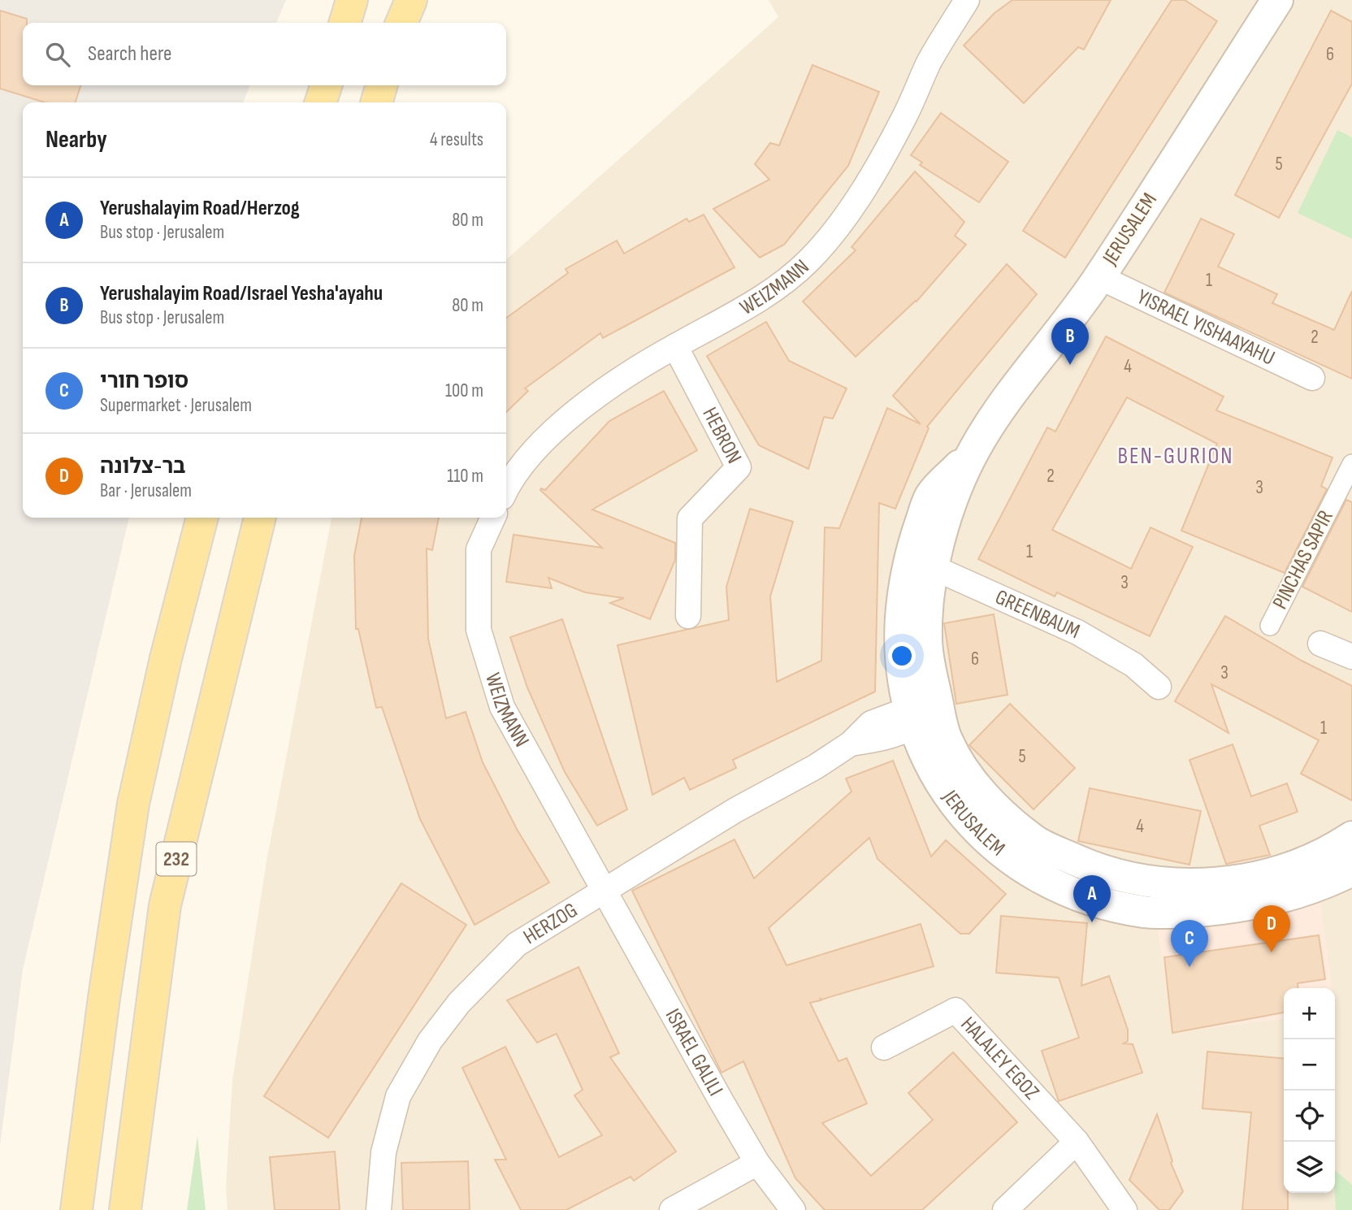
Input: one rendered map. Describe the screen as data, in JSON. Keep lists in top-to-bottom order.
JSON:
{
  "streets": {
    "main road": ["232"],
    "street": [
      "JERUSALEM",
      "WEIZMANN",
      "YISRAEL YISHAAYAHU",
      "HEBRON",
      "PINCHAS SAPIR",
      "GREENBAUM",
      "HERZOG",
      "ISRAEL GALILI",
      "HALALEY EGOZ"
    ]
  },
  "crossings": [
    ["JERUSALEM", "YISRAEL YISHAAYAHU"],
    ["JERUSALEM", "GREENBAUM"],
    ["JERUSALEM", "HERZOG"],
    ["WEIZMANN", "HEBRON"],
    ["WEIZMANN", "HERZOG"],
    ["WEIZMANN", "ISRAEL GALILI"],
    ["HERZOG", "ISRAEL GALILI"]
  ],
  "districts": ["BEN-GURION"],
  "house_numbers": [
    "6",
    "5",
    "1",
    "2",
    "4",
    "2",
    "3",
    "1",
    "3",
    "6",
    "3",
    "1",
    "5",
    "4"
  ],
  "page": {
    "search": "Search here",
    "heading": ["Nearby", "4 results"],
    "list": [
      {
        "mark": "A",
        "name": "Yerushalayim Road/Herzog",
        "note": "Bus stop · Jerusalem",
        "value": "80 m"
      },
      {
        "mark": "B",
        "name": "Yerushalayim Road/Israel Yesha'ayahu",
        "note": "Bus stop · Jerusalem",
        "value": "80 m"
      },
      {
        "mark": "C",
        "name": "סופר חורי",
        "note": "Supermarket · Jerusalem",
        "value": "100 m"
      },
      {
        "mark": "D",
        "name": "בר-צלונה",
        "note": "Bar · Jerusalem",
        "value": "110 m"
      }
    ],
    "pins": [
      "B",
      "A",
      "D",
      "C"
    ],
    "map_buttons": ["+", "−"]
  }
}
